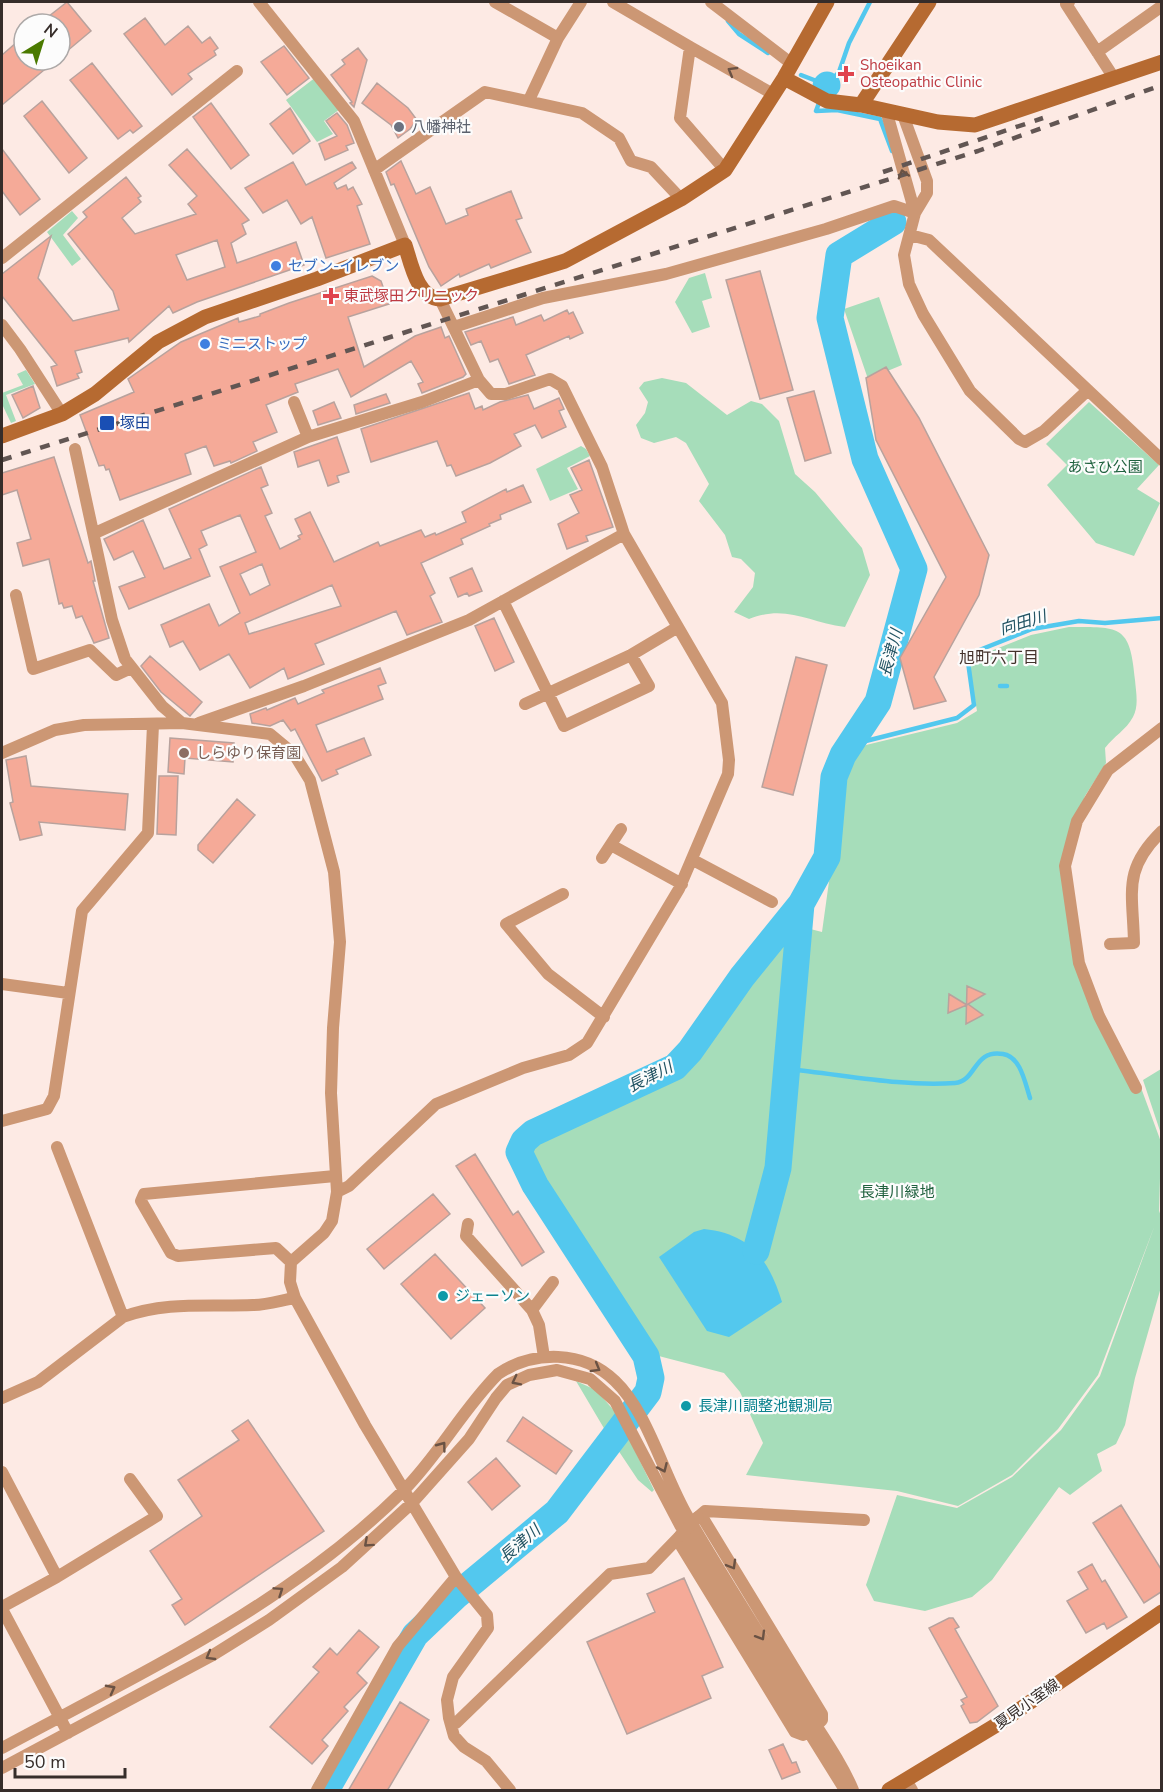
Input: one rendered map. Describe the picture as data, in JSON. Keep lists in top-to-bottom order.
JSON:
{
  "streets": {
    "street": ["夏見小室線"]
  },
  "districts": ["旭町六丁目"],
  "water": ["向田川", "長津川"],
  "parks": ["あさひ公園", "長津川緑地"],
  "places": {
    "health": ["Shoeikan Osteopathic Clinic", "東武塚田クリニック"],
    "other": [
      "八幡神社",
      "セブン-イレブン",
      "ミニストップ",
      "しらゆり保育園",
      "ジェーソン",
      "長津川調整池観測局"
    ],
    "transit": ["塚田"]
  },
  "scale_bar": "50 m",
  "north": "top right"
}
